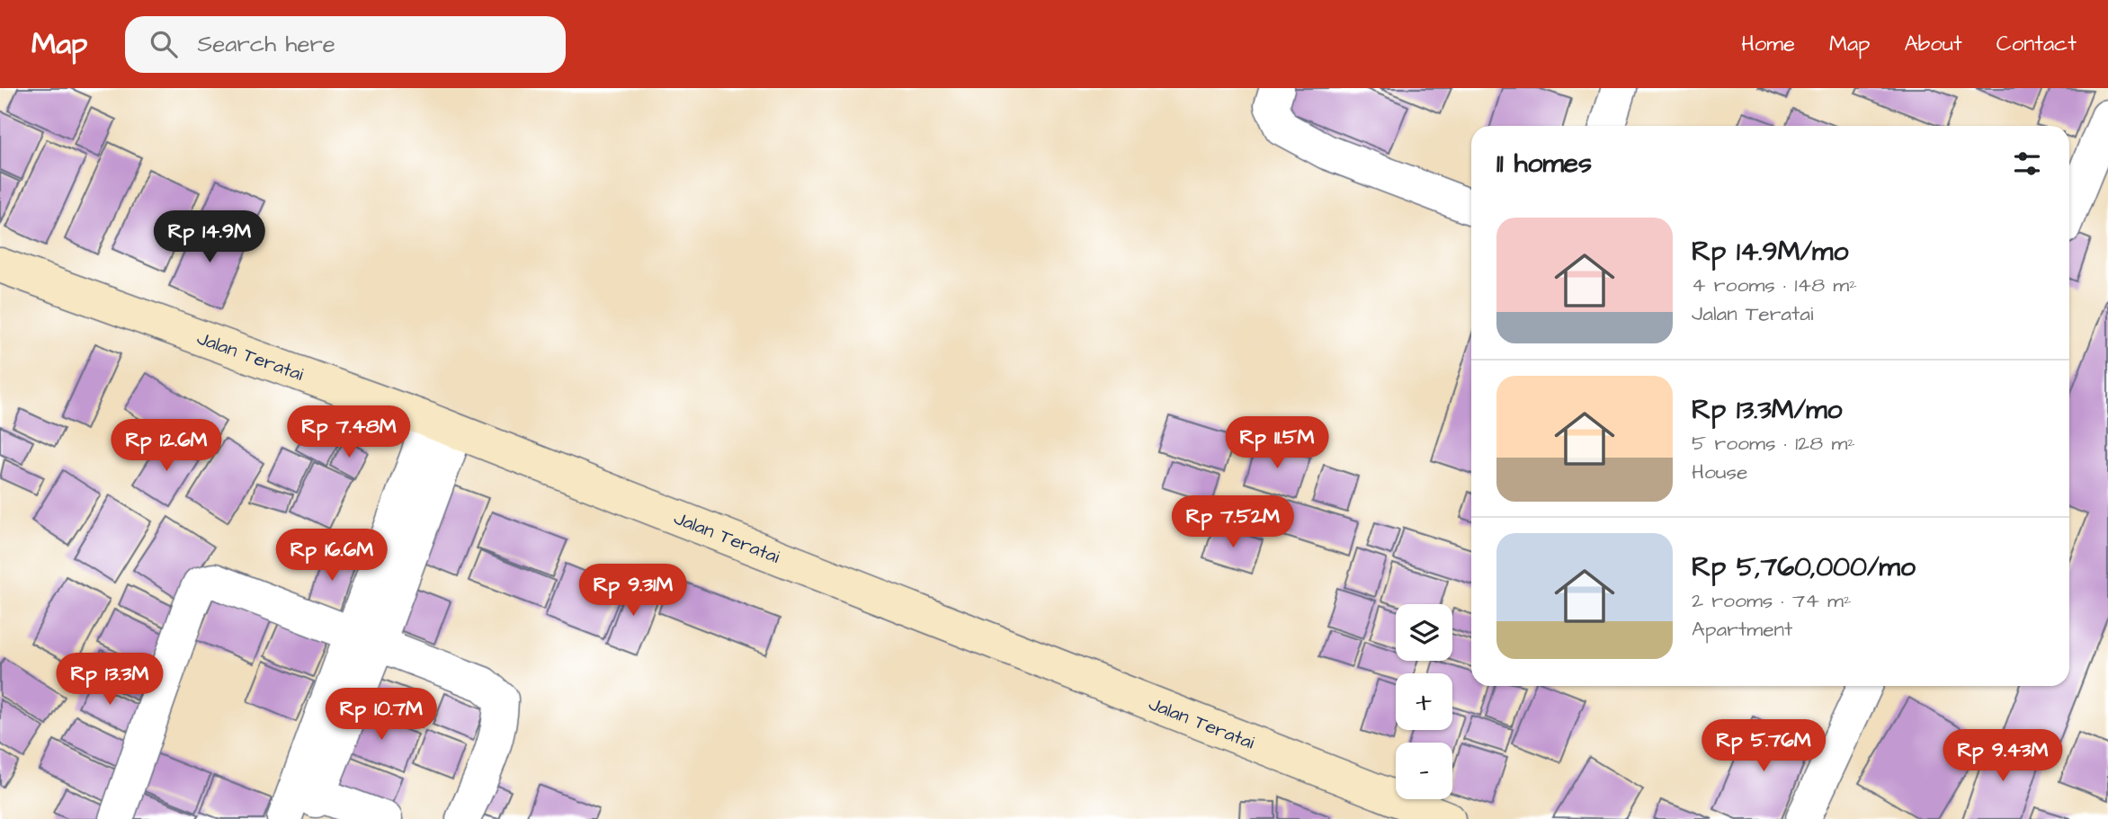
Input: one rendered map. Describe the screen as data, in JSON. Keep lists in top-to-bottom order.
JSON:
{
  "streets": {
    "street": ["Jalan Teratai"]
  },
  "page": {
    "header": "Map",
    "search": "Search here",
    "nav": [
      "Home",
      "Map",
      "About",
      "Contact"
    ],
    "heading": "11 homes",
    "list": [
      {
        "name": "Rp 14.9M/mo",
        "note": "4 rooms · 148 m² · Jalan Teratai"
      },
      {
        "name": "Rp 13.3M/mo",
        "note": "5 rooms · 128 m² · House"
      },
      {
        "name": "Rp 5,760,000/mo",
        "note": "2 rooms · 74 m² · Apartment"
      }
    ],
    "price": [
      "Rp 14.9M",
      "Rp 7.48M",
      "Rp 11.5M",
      "Rp 12.6M",
      "Rp 7.52M",
      "Rp 16.6M",
      "Rp 9.31M",
      "Rp 13.3M",
      "Rp 10.7M",
      "Rp 5.76M",
      "Rp 9.43M"
    ],
    "map_buttons": ["+", "−"]
  }
}
